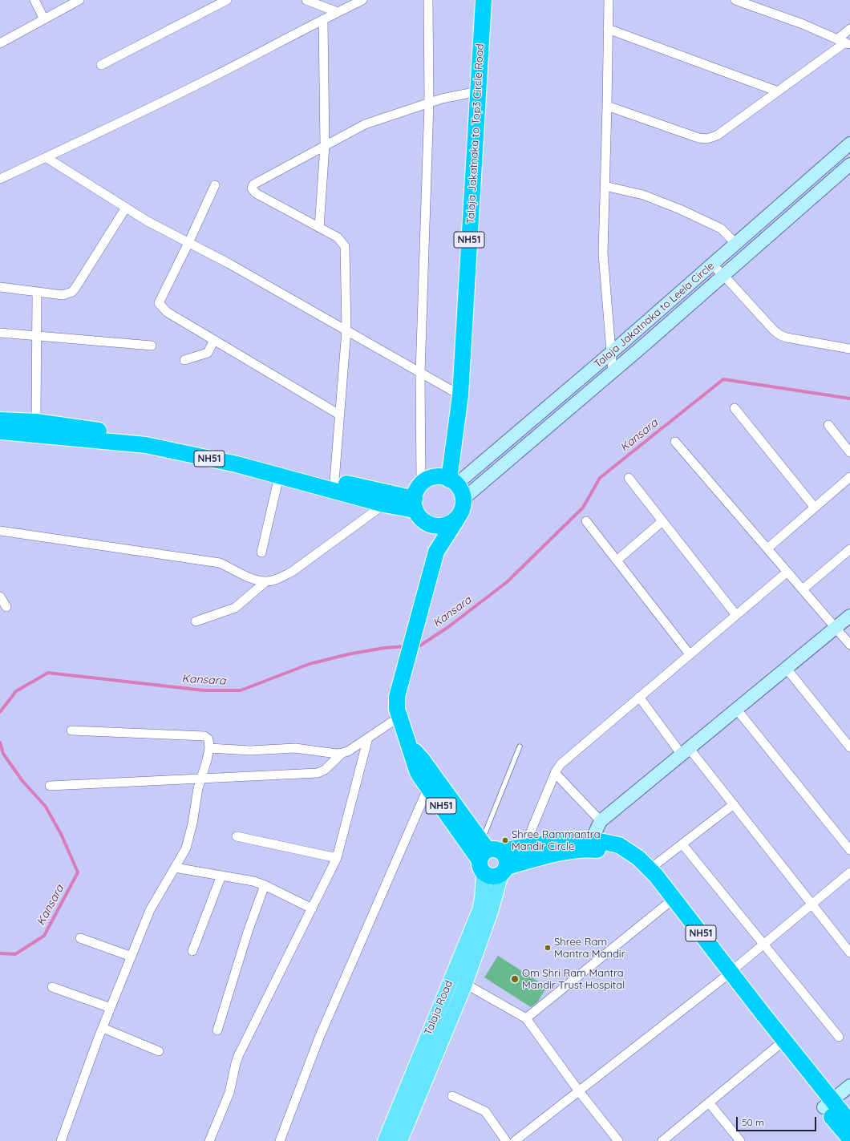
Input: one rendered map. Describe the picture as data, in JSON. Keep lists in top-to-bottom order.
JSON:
{
  "streets": {
    "highway": ["Talaja Jakatnaka to Top3 Circle Road", "NH51"],
    "main road": ["Talaja Jakatnaka to Leela Circle", "Talaja Road"]
  },
  "crossings": [
    ["Talaja Jakatnaka to Top3 Circle Road", "NH51"],
    ["Talaja Jakatnaka to Top3 Circle Road", "Talaja Jakatnaka to Leela Circle"],
    ["NH51", "Talaja Jakatnaka to Leela Circle"],
    ["NH51", "Talaja Road"]
  ],
  "water": ["Kansara"],
  "places": ["Shree Rammantra Mandir Circle", "Shree Ram Mantra Mandir", "Om Shri Ram Mantra Mandir Trust Hospital"],
  "scale_bar": "50 m"
}
